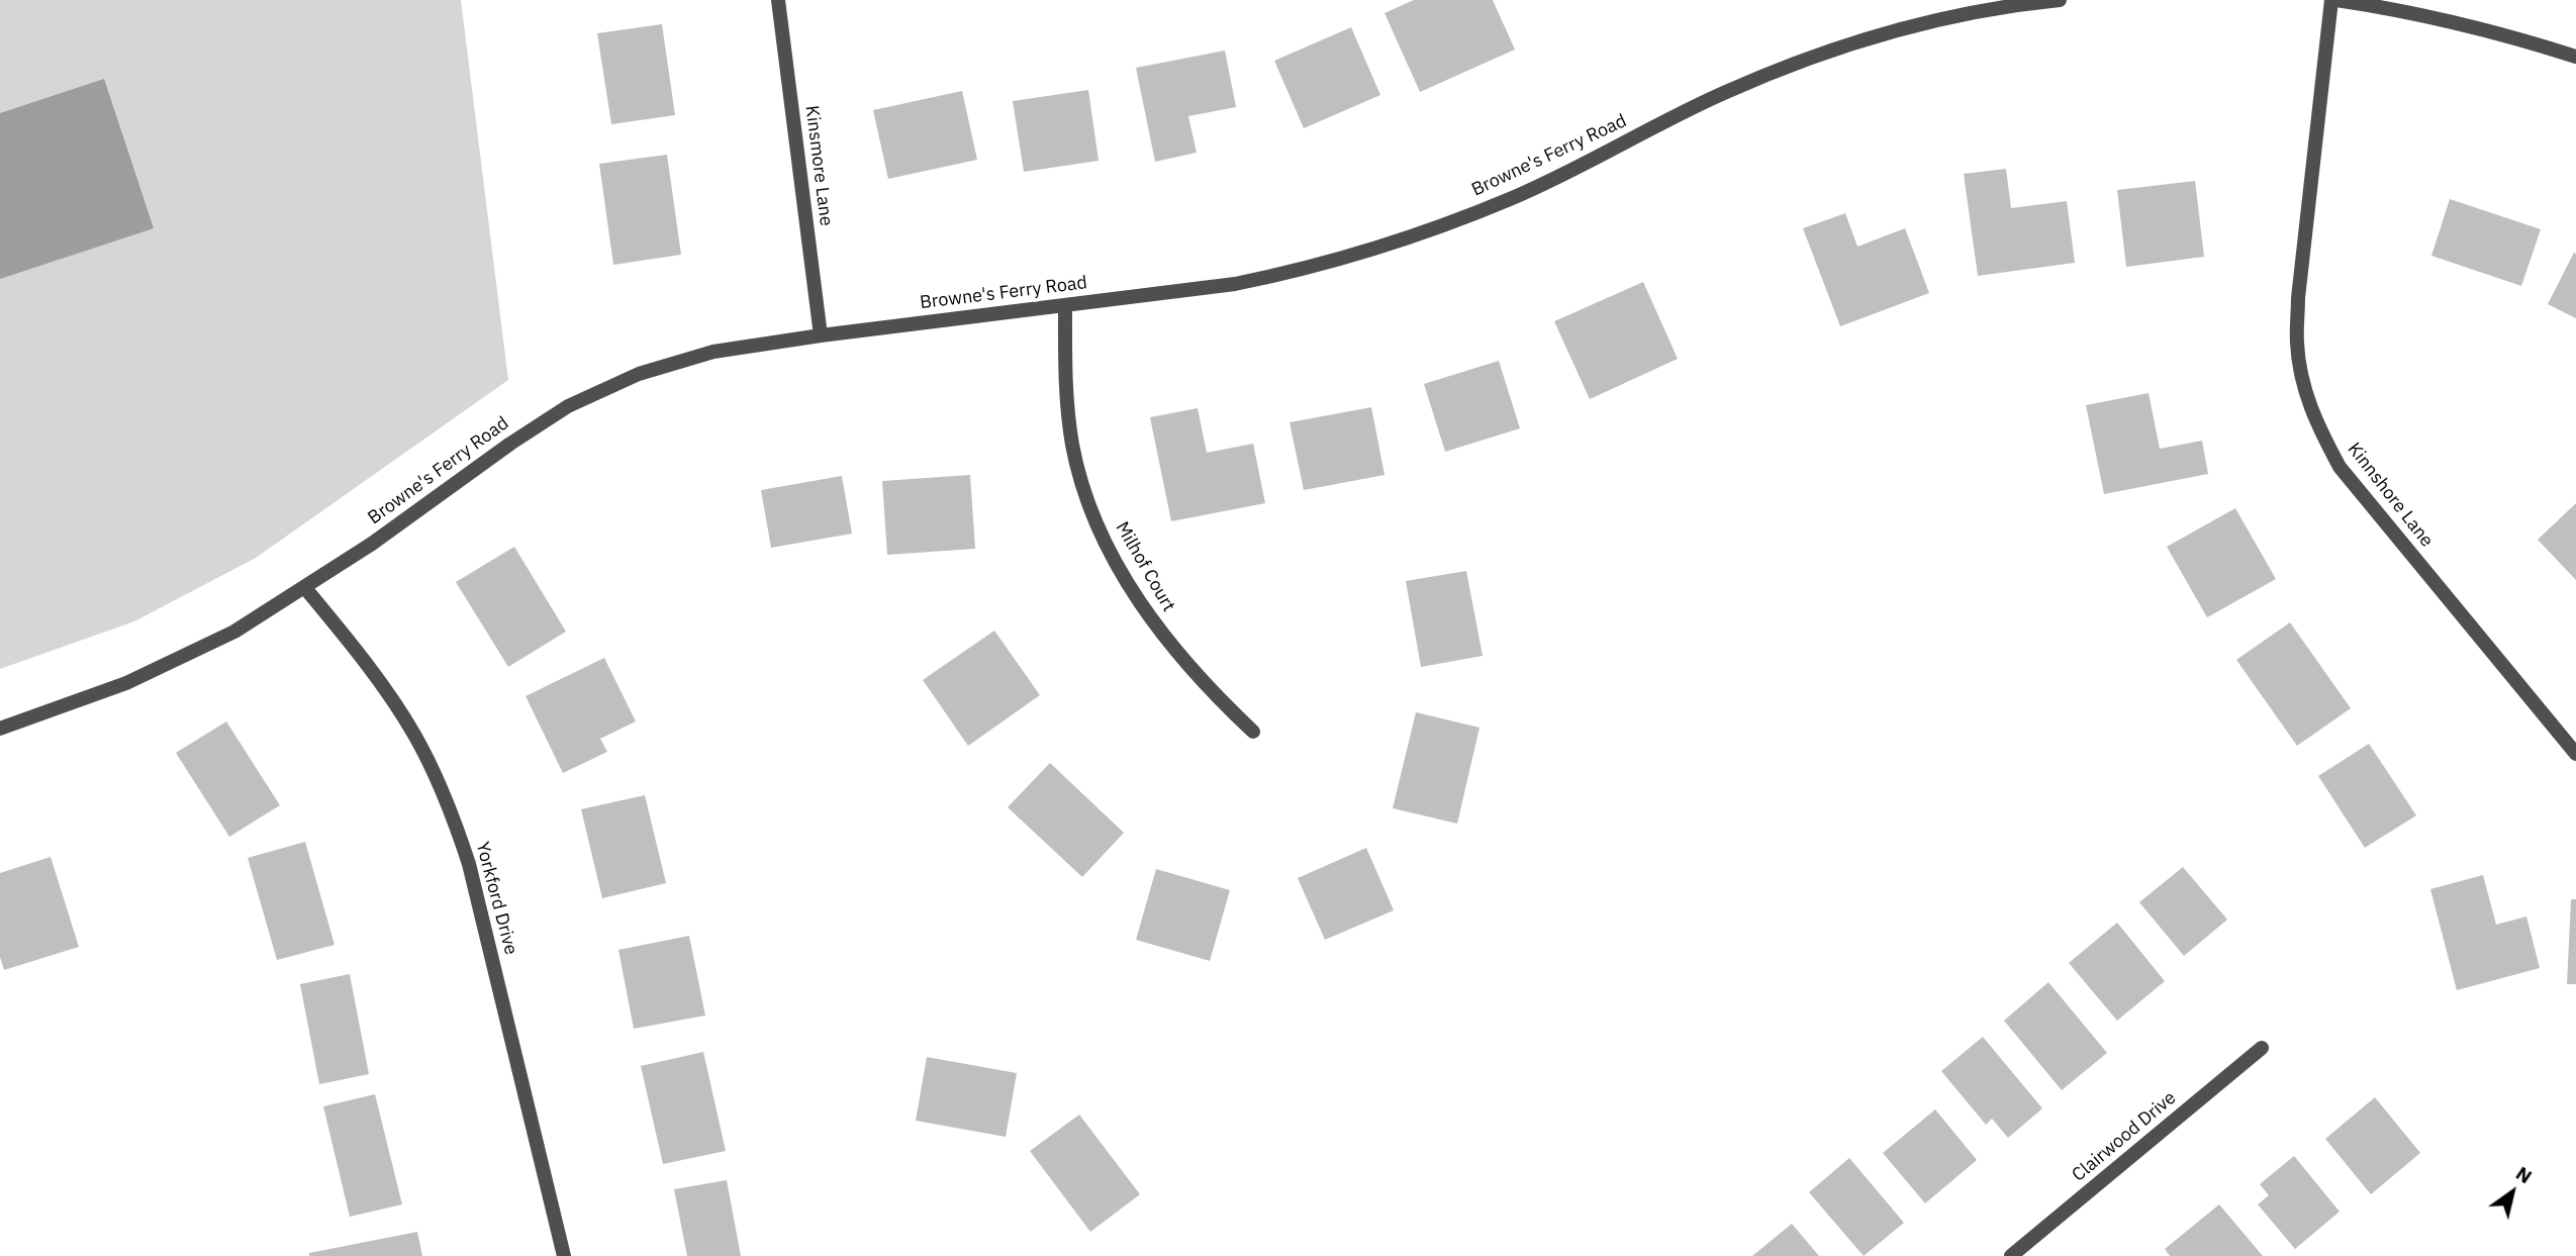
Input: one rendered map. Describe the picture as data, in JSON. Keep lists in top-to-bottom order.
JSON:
{
  "streets": {
    "street": [
      "Browne's Ferry Road",
      "Kinsmore Lane",
      "Kinnshore Lane",
      "Milhof Court",
      "Yorkford Drive",
      "Clairwood Drive"
    ]
  },
  "crossings": [
    ["Browne's Ferry Road", "Kinsmore Lane"],
    ["Browne's Ferry Road", "Milhof Court"],
    ["Browne's Ferry Road", "Yorkford Drive"]
  ],
  "north": "top right"
}
